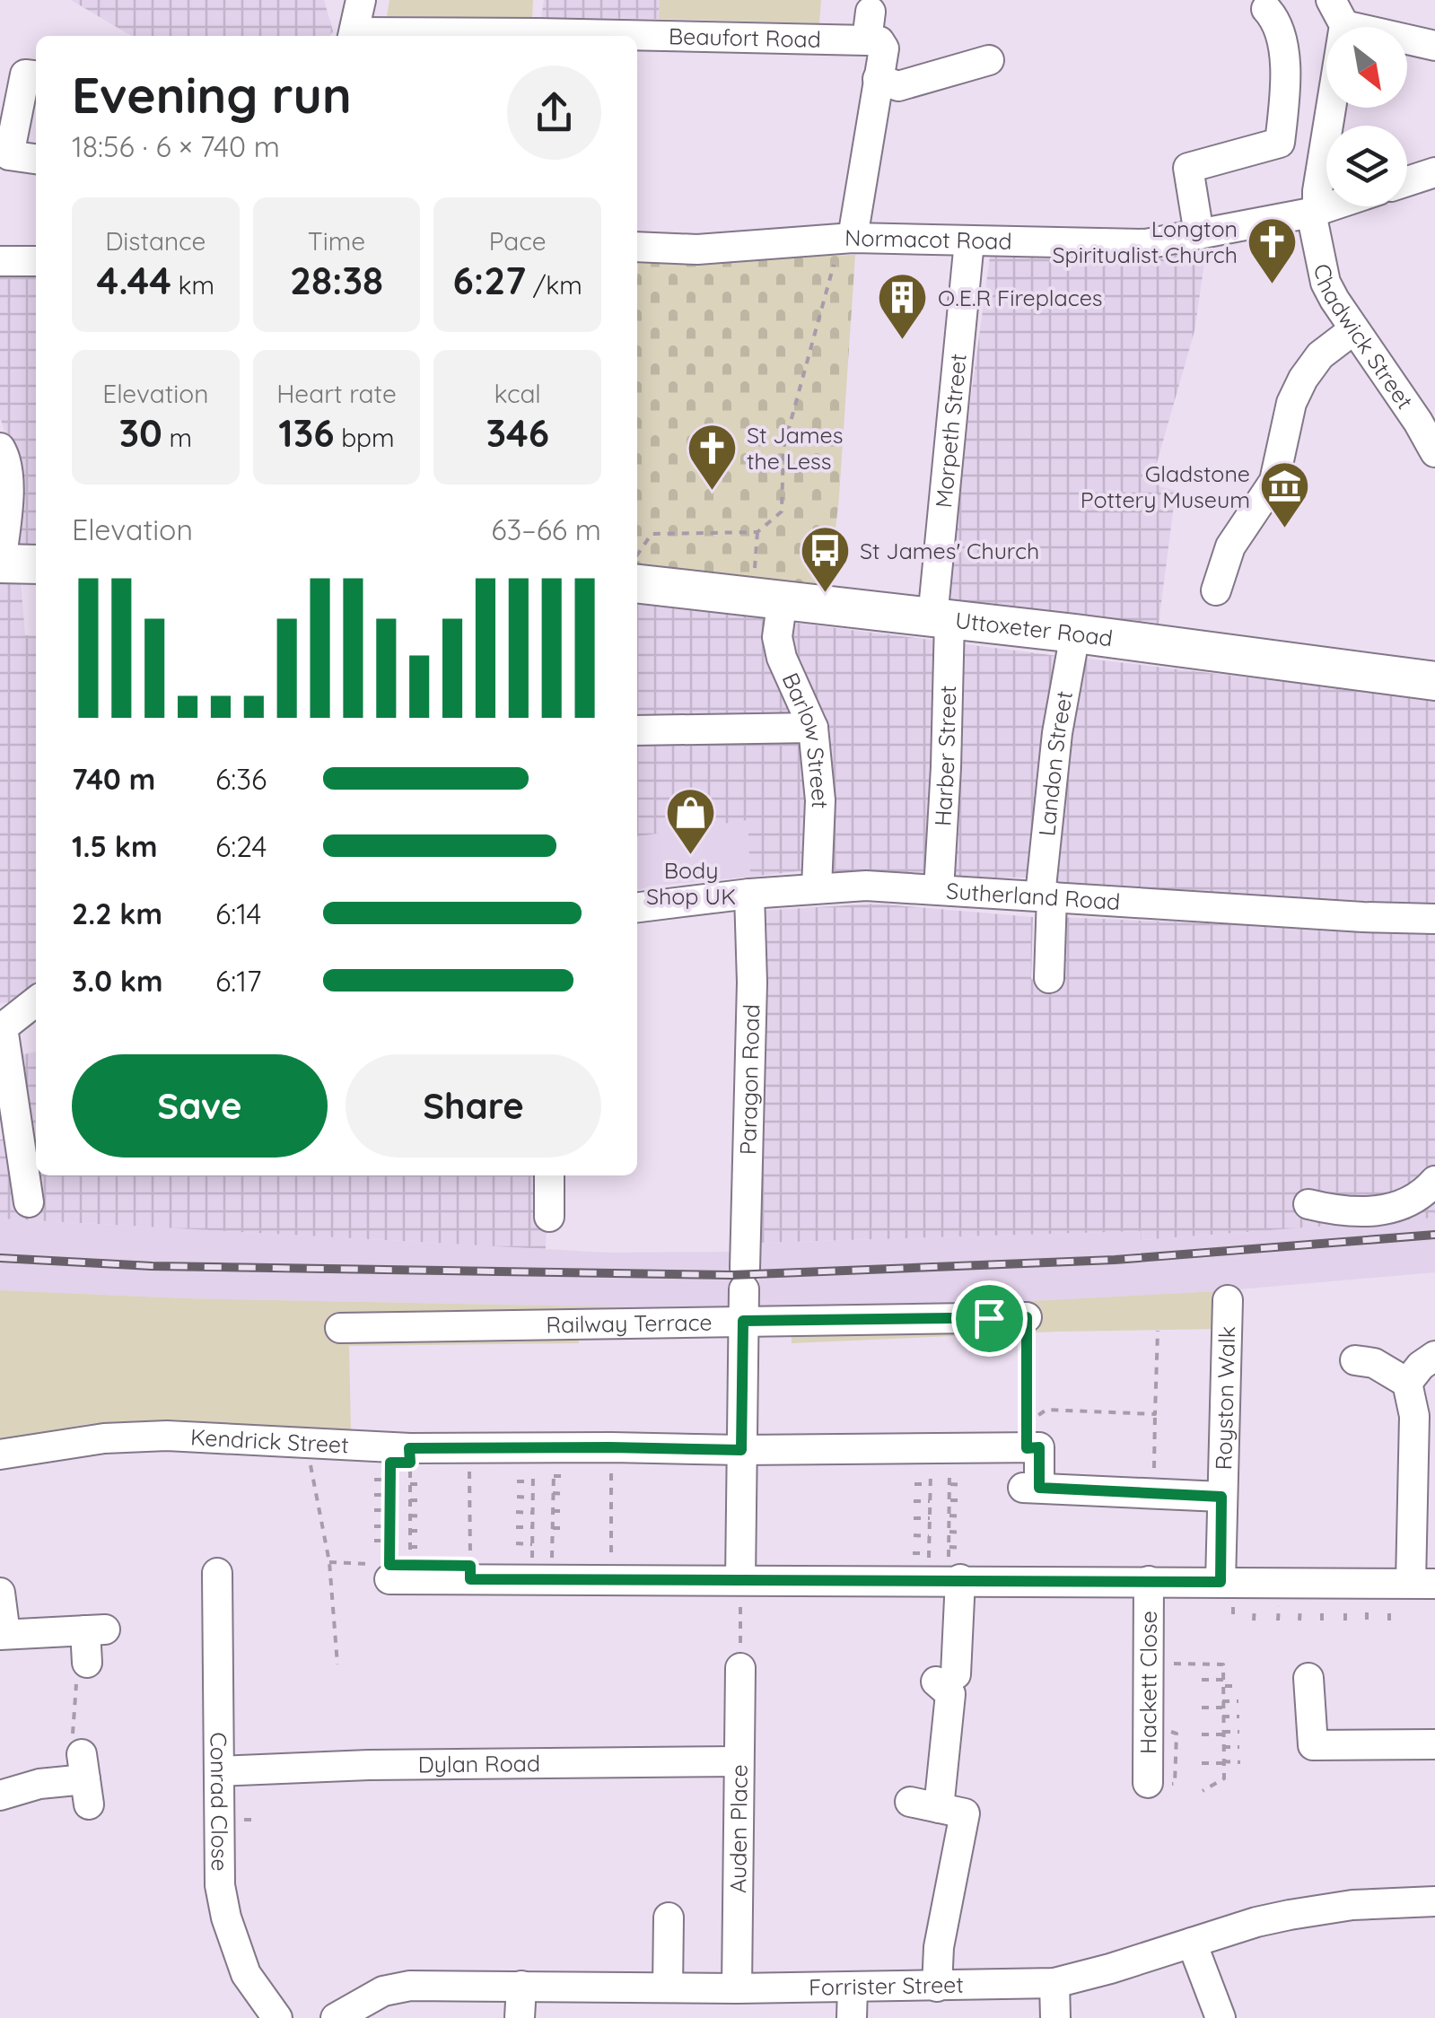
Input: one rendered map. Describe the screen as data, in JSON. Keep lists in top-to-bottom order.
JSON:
{
  "streets": {
    "main road": ["Uttoxeter Road"],
    "street": [
      "Beaufort Road",
      "Normacot Road",
      "Chadwick Street",
      "Morpeth Street",
      "Barlow Street",
      "Harber Street",
      "Landon Street",
      "Sutherland Road",
      "Paragon Road",
      "Railway Terrace",
      "Royston Walk",
      "Kendrick Street",
      "Hackett Close",
      "Dylan Road",
      "Conrad Close",
      "Auden Place",
      "Forrister Street"
    ]
  },
  "crossings": [
    ["Normacot Road", "Chadwick Street"],
    ["Normacot Road", "Morpeth Street"],
    ["Morpeth Street", "Uttoxeter Road"],
    ["Morpeth Street", "Harber Street"],
    ["Uttoxeter Road", "Barlow Street"],
    ["Uttoxeter Road", "Harber Street"],
    ["Uttoxeter Road", "Landon Street"],
    ["Barlow Street", "Sutherland Road"],
    ["Harber Street", "Sutherland Road"],
    ["Landon Street", "Sutherland Road"],
    ["Sutherland Road", "Paragon Road"],
    ["Paragon Road", "Railway Terrace"],
    ["Paragon Road", "Kendrick Street"],
    ["Royston Walk", "Kendrick Street"],
    ["Dylan Road", "Conrad Close"],
    ["Dylan Road", "Auden Place"],
    ["Auden Place", "Forrister Street"]
  ],
  "places": {
    "church": ["Longton Spiritualist Church", "St James the Less"],
    "building": ["O.E.R Fireplaces"],
    "museum": ["Gladstone Pottery Museum"],
    "bus stop": ["St James' Church"],
    "shop": ["Body Shop UK"]
  },
  "north": "bottom right",
  "page": {
    "heading": ["Evening run", "18:56 · 6 × 740 m"],
    "stats": [
      ["Distance", "4.44 km"],
      ["Time", "28:38"],
      ["Pace", "6:27 /km"],
      ["Elevation", "30 m"],
      ["Heart rate", "136 bpm"],
      ["kcal", "346"]
    ],
    "chart": ["Elevation", "63–66 m"],
    "list": [
      {
        "name": "740 m",
        "note": "6:36"
      },
      {
        "name": "1.5 km",
        "note": "6:24"
      },
      {
        "name": "2.2 km",
        "note": "6:14"
      },
      {
        "name": "3.0 km",
        "note": "6:17"
      }
    ],
    "buttons": ["Save", "Share"]
  }
}
